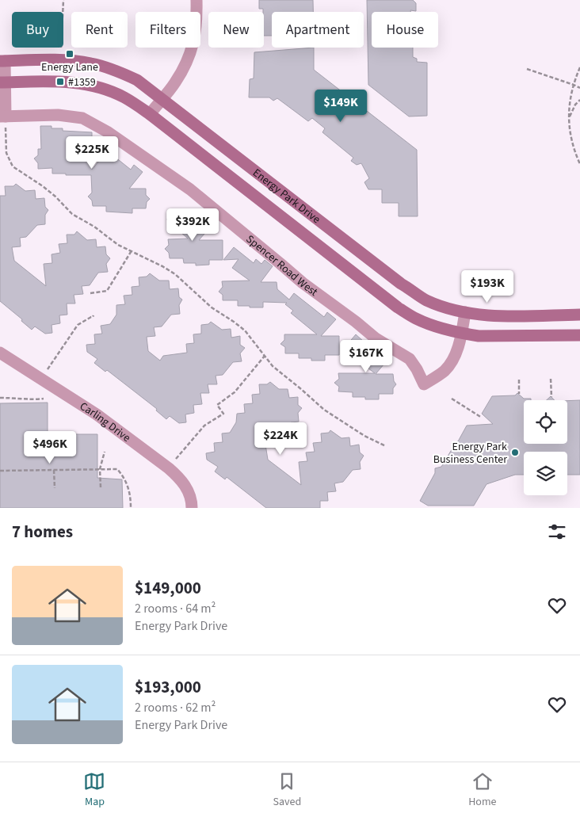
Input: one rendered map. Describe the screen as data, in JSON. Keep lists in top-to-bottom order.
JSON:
{
  "streets": {
    "street": ["Energy Park Drive", "Spencer Road West", "Carling Drive"]
  },
  "crossings": [
    ["Energy Park Drive", "Spencer Road West"]
  ],
  "places": {
    "transit": ["Energy Lane", "#1359"],
    "other": ["Energy Park Business Center"]
  },
  "page": {
    "chip": [
      "Buy",
      "Rent",
      "Filters",
      "New",
      "Apartment",
      "House"
    ],
    "price": [
      "$149K",
      "$225K",
      "$392K",
      "$193K",
      "$167K",
      "$224K",
      "$496K"
    ],
    "heading": "7 homes",
    "list": [
      {
        "name": "$149,000",
        "note": "2 rooms · 64 m² · Energy Park Drive"
      },
      {
        "name": "$193,000",
        "note": "2 rooms · 62 m² · Energy Park Drive"
      }
    ],
    "tabs": ["Map", "Saved", "Home"]
  }
}
